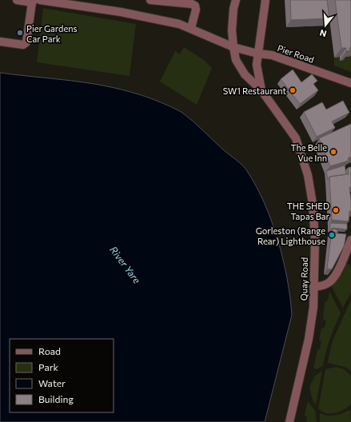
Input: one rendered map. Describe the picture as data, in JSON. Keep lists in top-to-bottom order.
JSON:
{
  "streets": {
    "street": ["Pier Road", "Quay Road"]
  },
  "crossings": [
    ["Pier Road", "Quay Road"]
  ],
  "water": ["River Yare"],
  "places": [
    "Pier Gardens Car Park",
    "SW1 Restaurant",
    "The Belle Vue Inn",
    "THE SHED Tapas Bar",
    "Gorleston (Range Rear) Lighthouse"
  ],
  "legend": [
    "Road",
    "Park",
    "Water",
    "Building"
  ],
  "north": "bottom"
}
